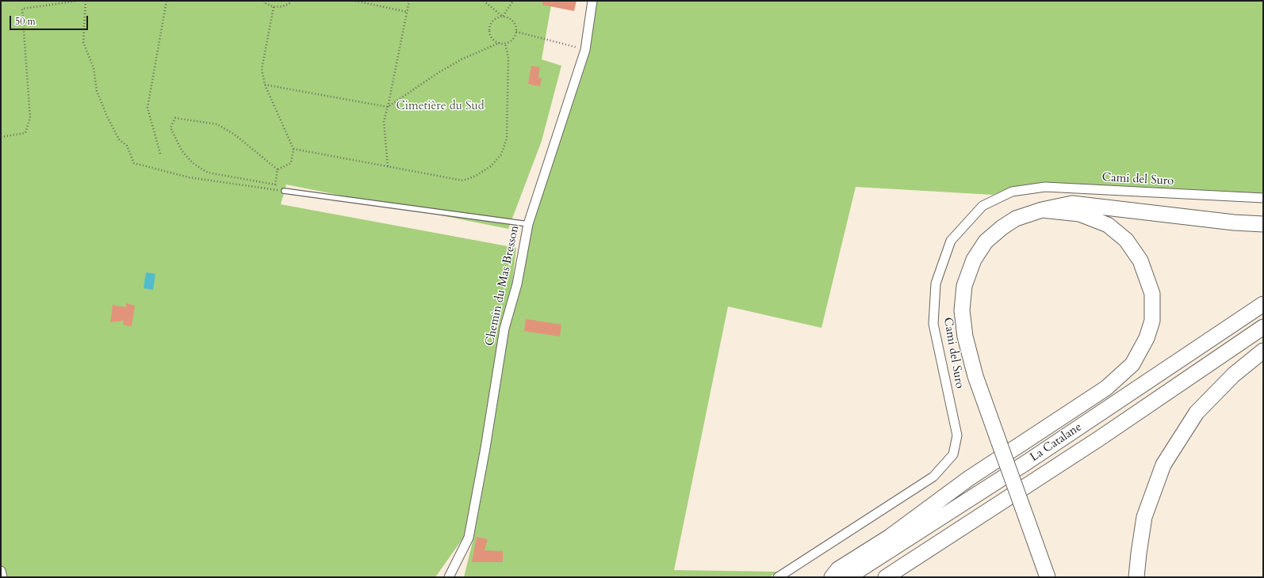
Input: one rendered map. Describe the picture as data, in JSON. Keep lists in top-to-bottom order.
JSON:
{
  "streets": {
    "highway": ["La Catalane"],
    "street": ["Cami del Suro", "Chemin du Mas Bresson"]
  },
  "parks": ["Cimetière du Sud"],
  "scale_bar": "50 m"
}
